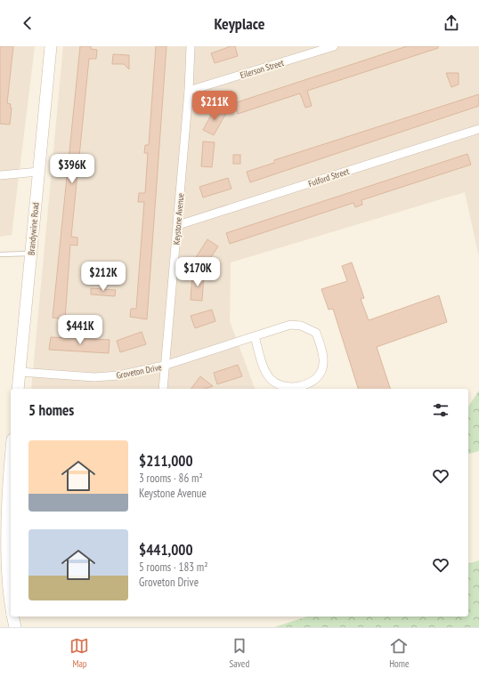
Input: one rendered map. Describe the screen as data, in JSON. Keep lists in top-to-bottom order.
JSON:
{
  "streets": {
    "main road": ["Brandywine Road"],
    "street": [
      "Eilerson Street",
      "Fulford Street",
      "Keystone Avenue",
      "Groveton Drive"
    ]
  },
  "crossings": [
    ["Eilerson Street", "Keystone Avenue"],
    ["Fulford Street", "Keystone Avenue"],
    ["Keystone Avenue", "Groveton Drive"],
    ["Brandywine Road", "Groveton Drive"]
  ],
  "page": {
    "header": "Keyplace",
    "price": [
      "$211K",
      "$396K",
      "$170K",
      "$212K",
      "$441K"
    ],
    "heading": "5 homes",
    "list": [
      {
        "name": "$211,000",
        "note": "3 rooms · 86 m² · Keystone Avenue"
      },
      {
        "name": "$441,000",
        "note": "5 rooms · 183 m² · Groveton Drive"
      }
    ],
    "tabs": ["Map", "Saved", "Home"]
  }
}
